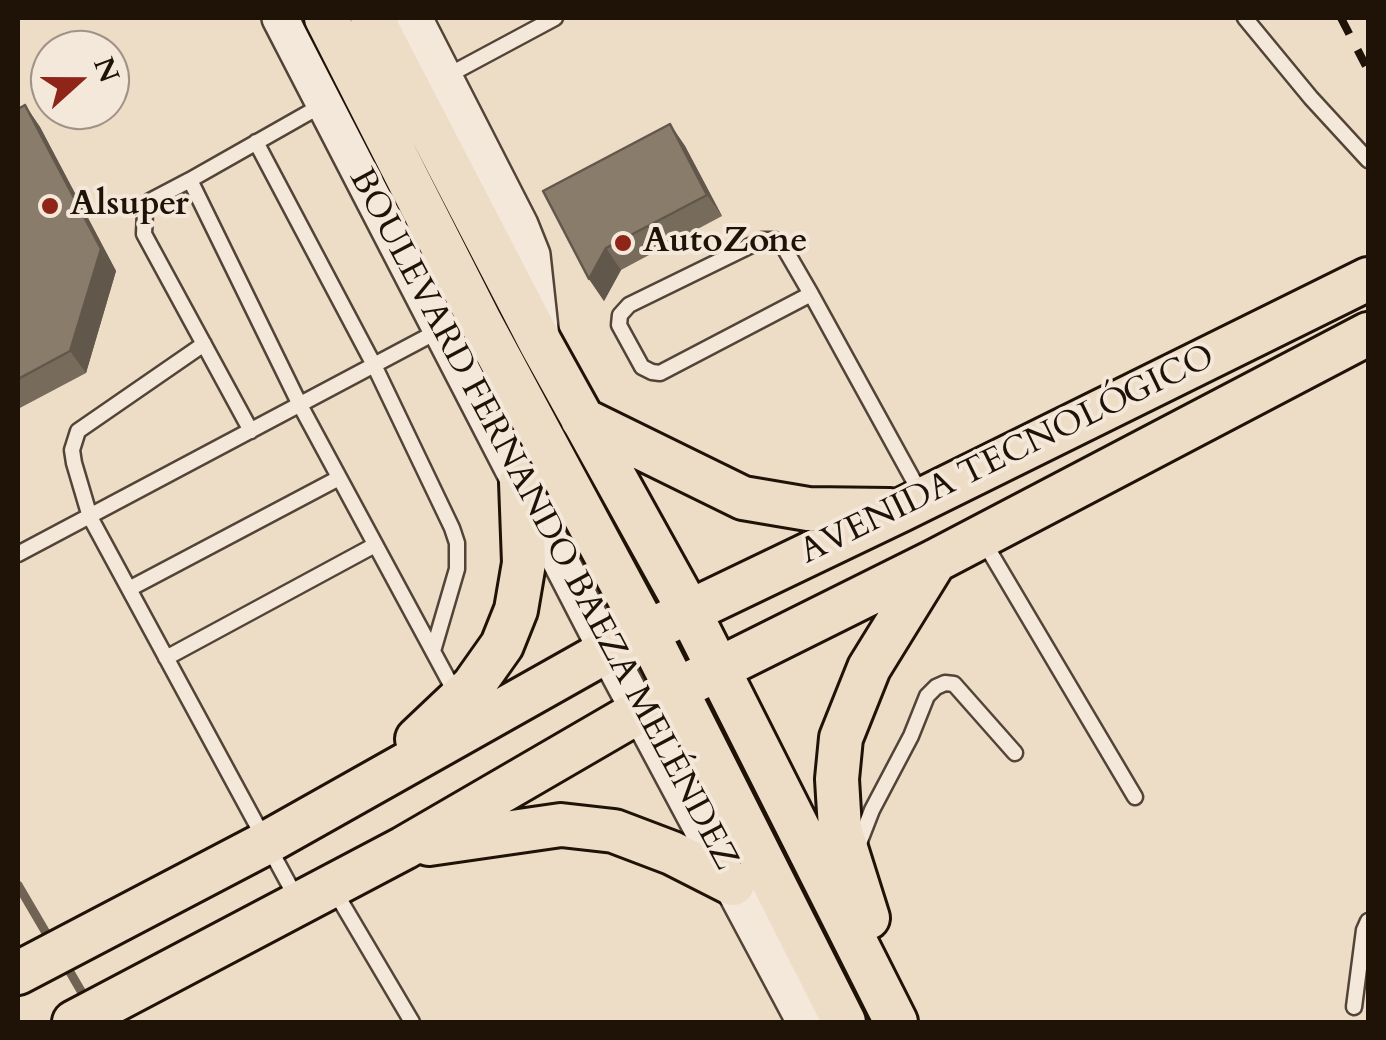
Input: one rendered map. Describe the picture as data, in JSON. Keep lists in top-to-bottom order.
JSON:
{
  "streets": {
    "main road": ["AVENIDA TECNOLÓGICO", "BOULEVARD FERNANDO BAEZA MELÉNDEZ"]
  },
  "crossings": [
    ["AVENIDA TECNOLÓGICO", "BOULEVARD FERNANDO BAEZA MELÉNDEZ"]
  ],
  "places": ["Alsuper", "AutoZone"],
  "north": "right"
}
